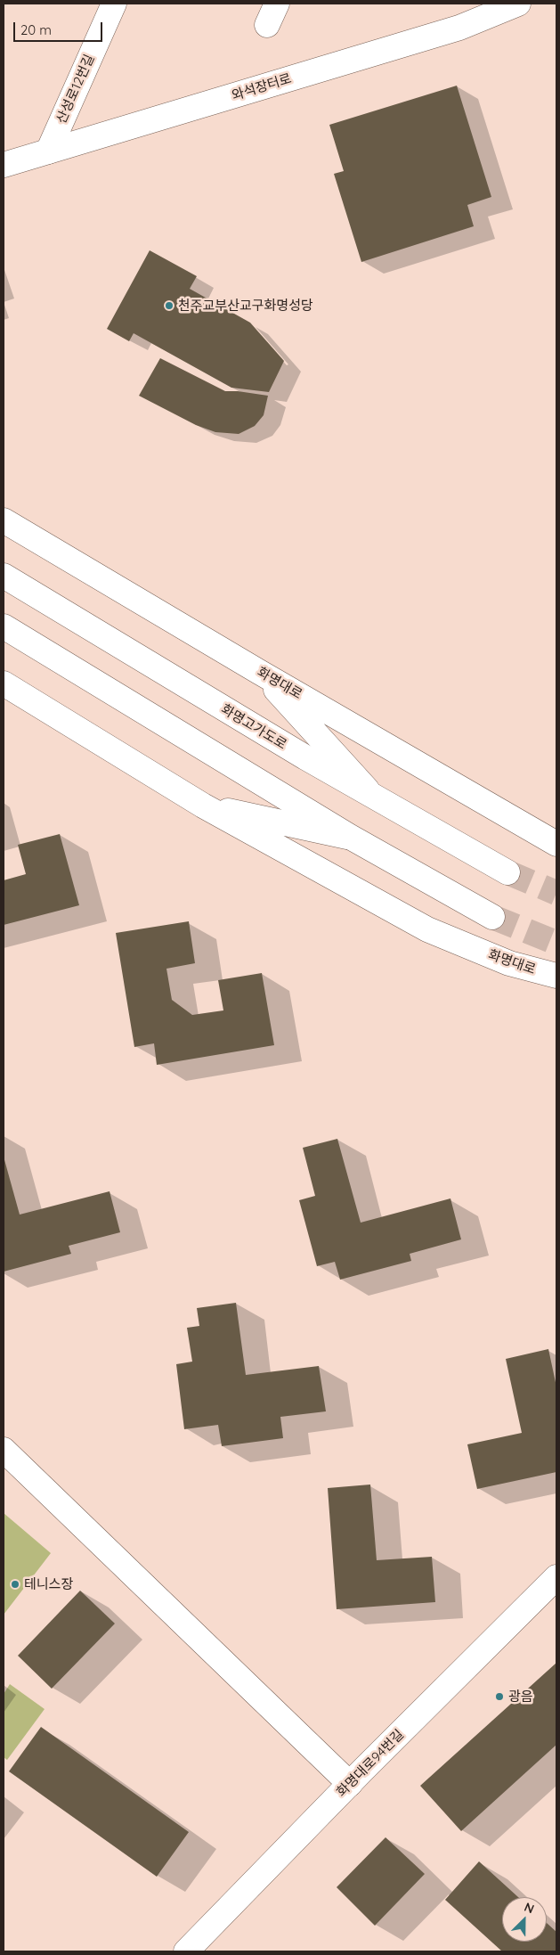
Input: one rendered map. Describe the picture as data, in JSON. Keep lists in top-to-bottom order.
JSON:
{
  "streets": {
    "main road": [
      "와석장터로",
      "산성로12번길",
      "화명대로",
      "화명고가도로",
      "화명대로94번길"
    ]
  },
  "crossings": [
    ["와석장터로", "산성로12번길"]
  ],
  "places": ["천주교부산교구화명성당", "테니스장", "광음"],
  "scale_bar": "20 m",
  "north": "top right"
}
